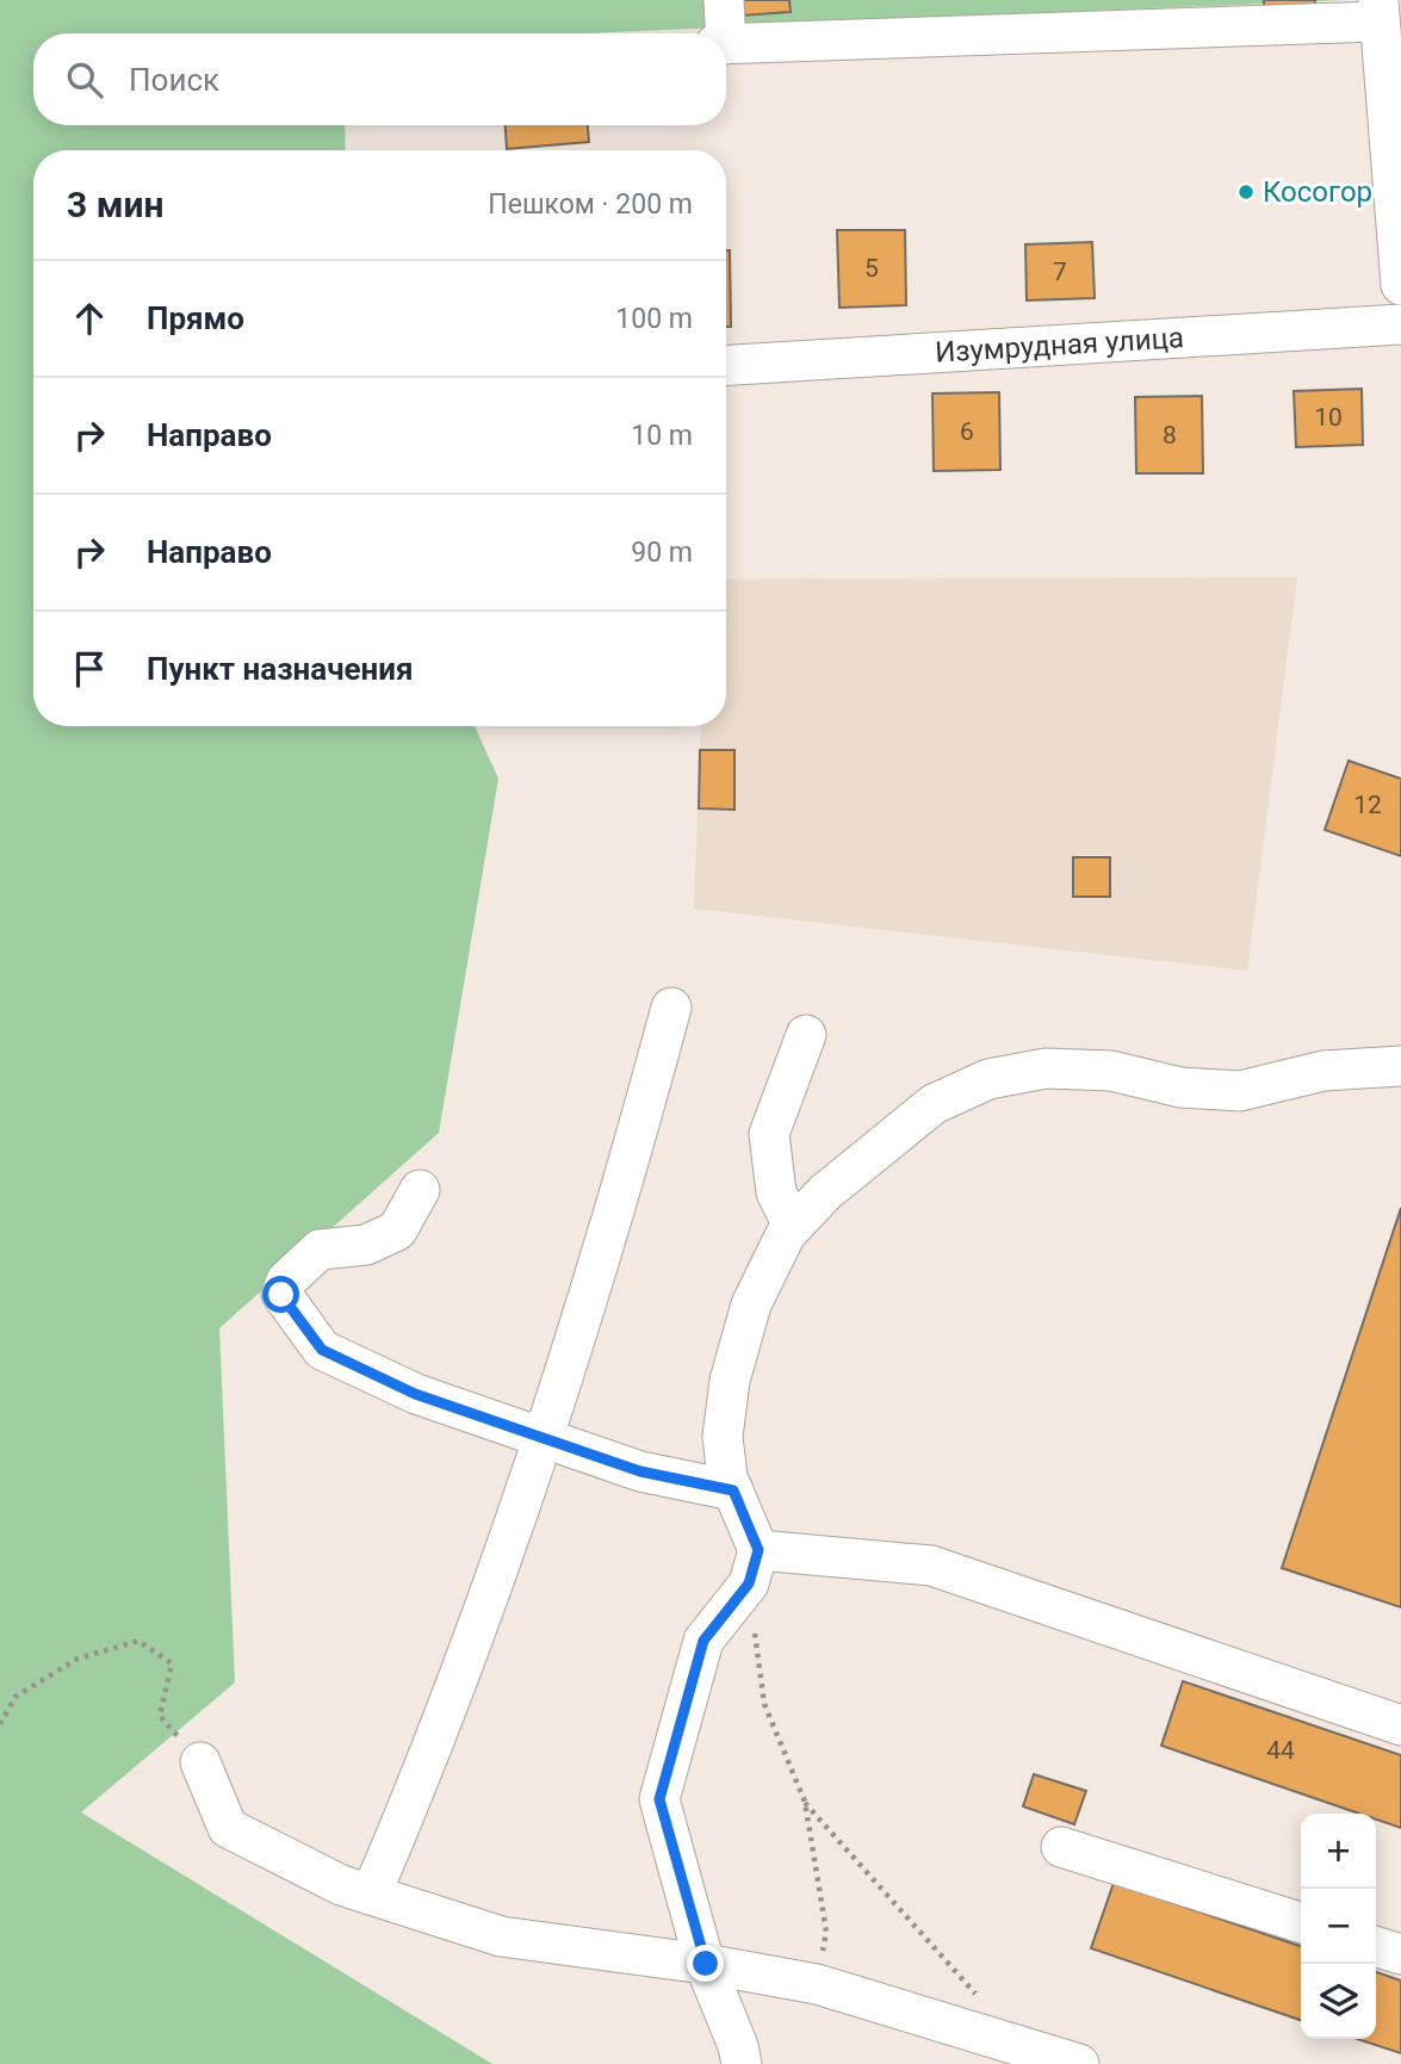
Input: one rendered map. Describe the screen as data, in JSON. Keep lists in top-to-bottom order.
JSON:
{
  "streets": {
    "street": ["Изумрудная улица"]
  },
  "places": ["Косогор"],
  "house_numbers": [
    "5",
    "7",
    "10",
    "6",
    "8",
    "12",
    "44"
  ],
  "page": {
    "search": "Поиск",
    "heading": ["3 мин", "Пешком · 200 m"],
    "list": [
      ["Прямо", "100 m"],
      ["Направо", "10 m"],
      ["Направо", "90 m"],
      "Пункт назначения"
    ],
    "map_buttons": ["+", "−"]
  }
}
